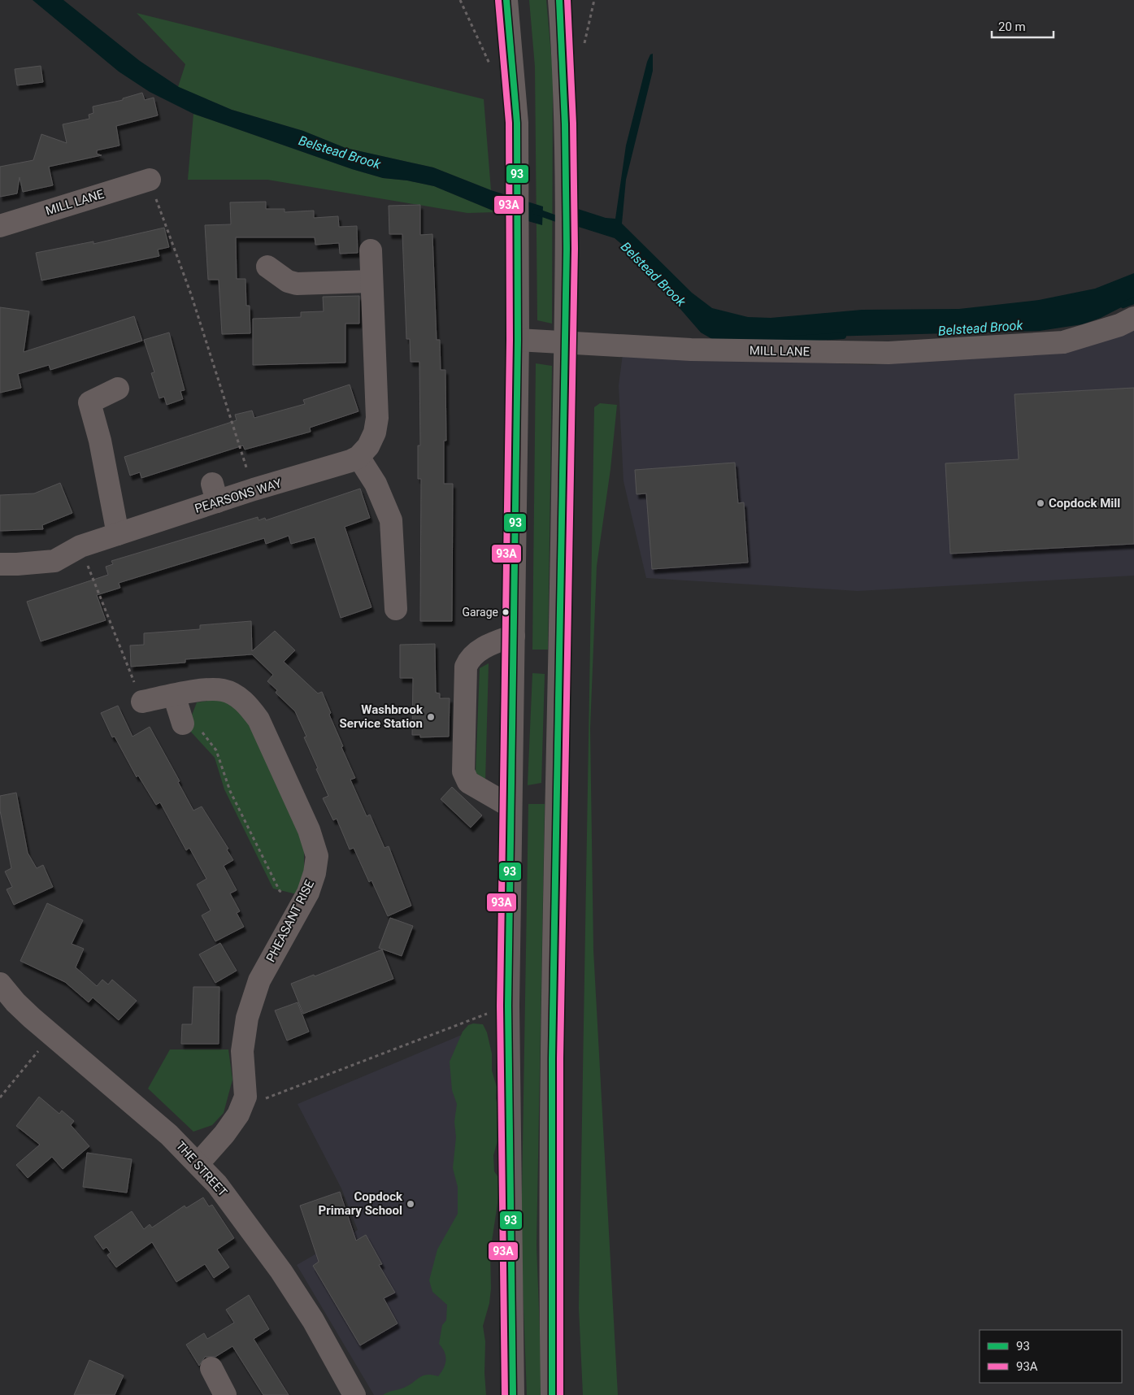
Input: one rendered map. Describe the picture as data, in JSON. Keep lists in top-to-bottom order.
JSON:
{
  "streets": {
    "street": [
      "MILL LANE",
      "PEARSONS WAY",
      "PHEASANT RISE",
      "THE STREET"
    ]
  },
  "crossings": [
    ["PHEASANT RISE", "THE STREET"]
  ],
  "water": ["Belstead Brook"],
  "places": [
    "Copdock Mill",
    "Garage",
    "Washbrook Service Station",
    "Copdock Primary School"
  ],
  "lines": ["transit line 93", "transit line 93A"],
  "legend": ["93", "93A"],
  "scale_bar": "20 m"
}
